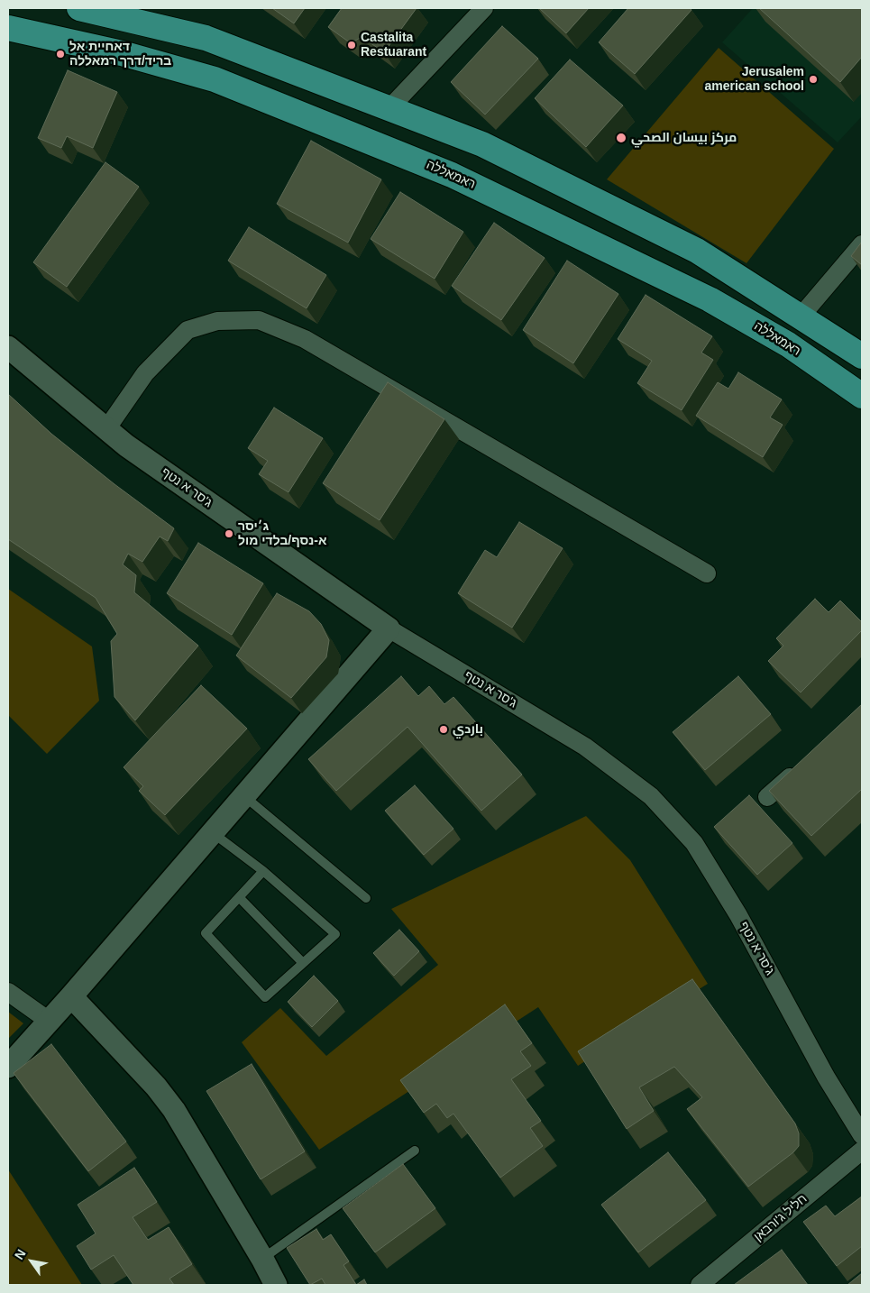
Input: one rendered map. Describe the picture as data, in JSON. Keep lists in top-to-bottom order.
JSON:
{
  "streets": {
    "highway": ["ראמאללה"],
    "street": ["ג'סר א נטף", "חליל ג'ורבאן"]
  },
  "places": [
    "Castalita Restuarant",
    "דאחיית אל בריד/דרך רמאללה",
    "Jerusalem american school",
    "مركز بيسان الصحي",
    "ג׳יסר א-נסף/בלדי מול",
    "باردي"
  ],
  "north": "top left"
}
